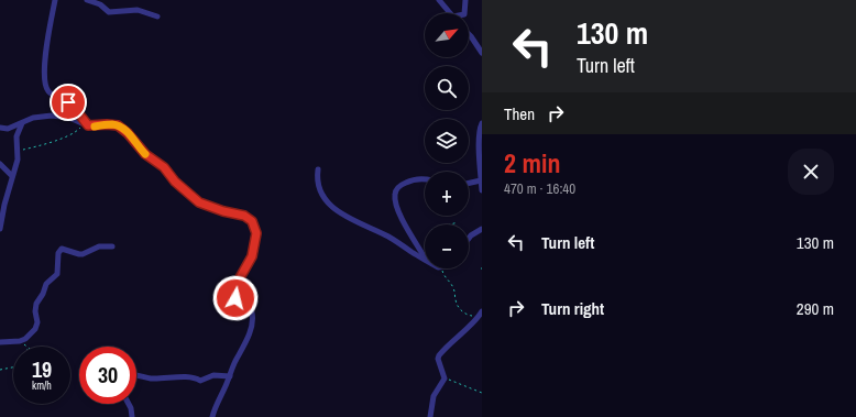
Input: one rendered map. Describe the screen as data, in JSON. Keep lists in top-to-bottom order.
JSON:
{
  "north": "top right",
  "page": {
    "turn": ["130 m", "Turn left"],
    "map_buttons": ["+", "−"],
    "then": "Then",
    "heading": ["2 min", "470 m · 16:40"],
    "list": [
      {
        "name": "Turn left",
        "value": "130 m"
      },
      {
        "name": "Turn right",
        "value": "290 m"
      }
    ],
    "speed": "19 km/h",
    "limit": "30"
  }
}
